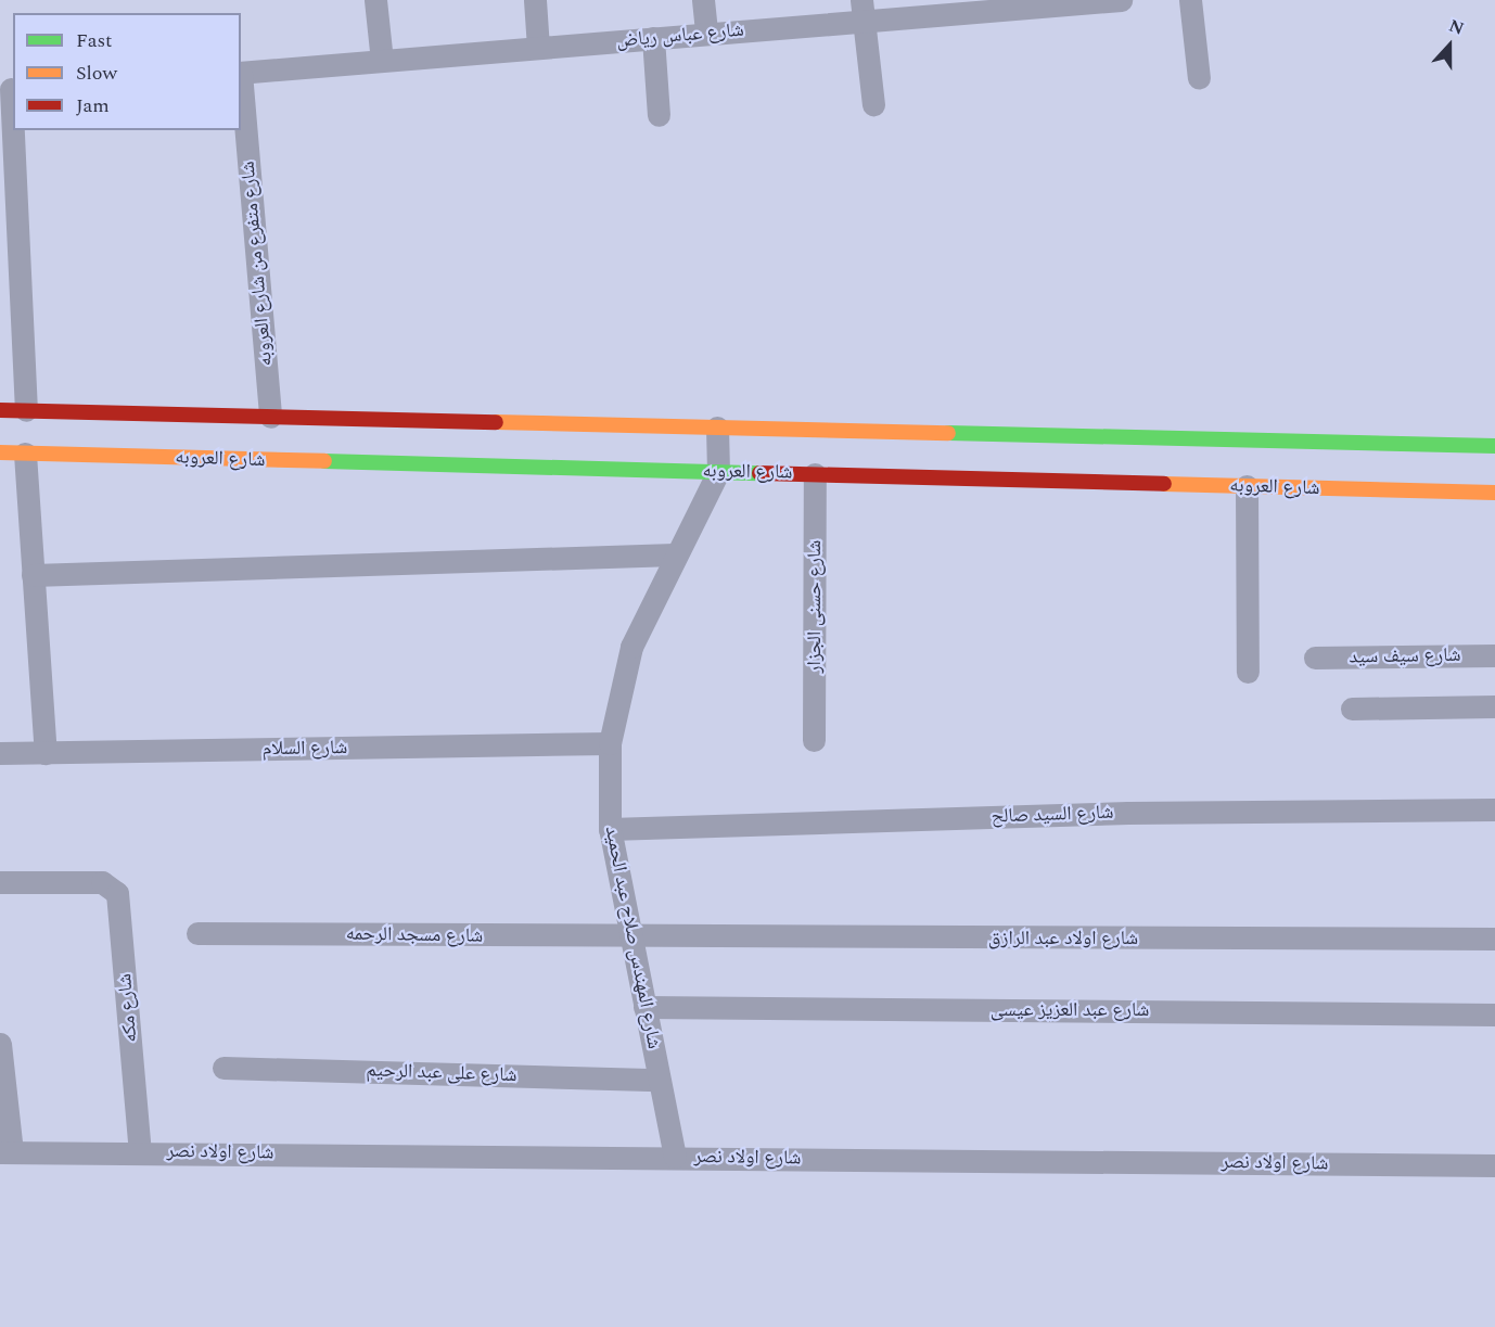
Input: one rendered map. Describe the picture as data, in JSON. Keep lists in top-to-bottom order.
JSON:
{
  "streets": {
    "street": [
      "شارع عباس رياض",
      "شارع متفرع من شارع العروبه",
      "شارع العروبه",
      "شارع حسنى الجزار",
      "شارع سيف سيد",
      "شارع السلام",
      "شارع السيد صالح",
      "شارع مسجد الرحمه",
      "شارع المهندس صلاح عبد الحميد",
      "شارع اولاد عبد الرازق",
      "شارع مكه",
      "شارع عبد العزيز عيسى",
      "شارع على عبد الرحيم",
      "شارع اولاد نصر"
    ]
  },
  "crossings": [
    ["شارع العروبه", "شارع حسنى الجزار"],
    ["شارع العروبه", "شارع المهندس صلاح عبد الحميد"],
    ["شارع السلام", "شارع المهندس صلاح عبد الحميد"],
    ["شارع السيد صالح", "شارع المهندس صلاح عبد الحميد"],
    ["شارع مسجد الرحمه", "شارع المهندس صلاح عبد الحميد"],
    ["شارع مسجد الرحمه", "شارع اولاد عبد الرازق"],
    ["شارع المهندس صلاح عبد الحميد", "شارع اولاد عبد الرازق"],
    ["شارع المهندس صلاح عبد الحميد", "شارع عبد العزيز عيسى"],
    ["شارع المهندس صلاح عبد الحميد", "شارع على عبد الرحيم"],
    ["شارع المهندس صلاح عبد الحميد", "شارع اولاد نصر"],
    ["شارع مكه", "شارع اولاد نصر"]
  ],
  "legend": ["Fast", "Slow", "Jam"],
  "north": "top"
}
